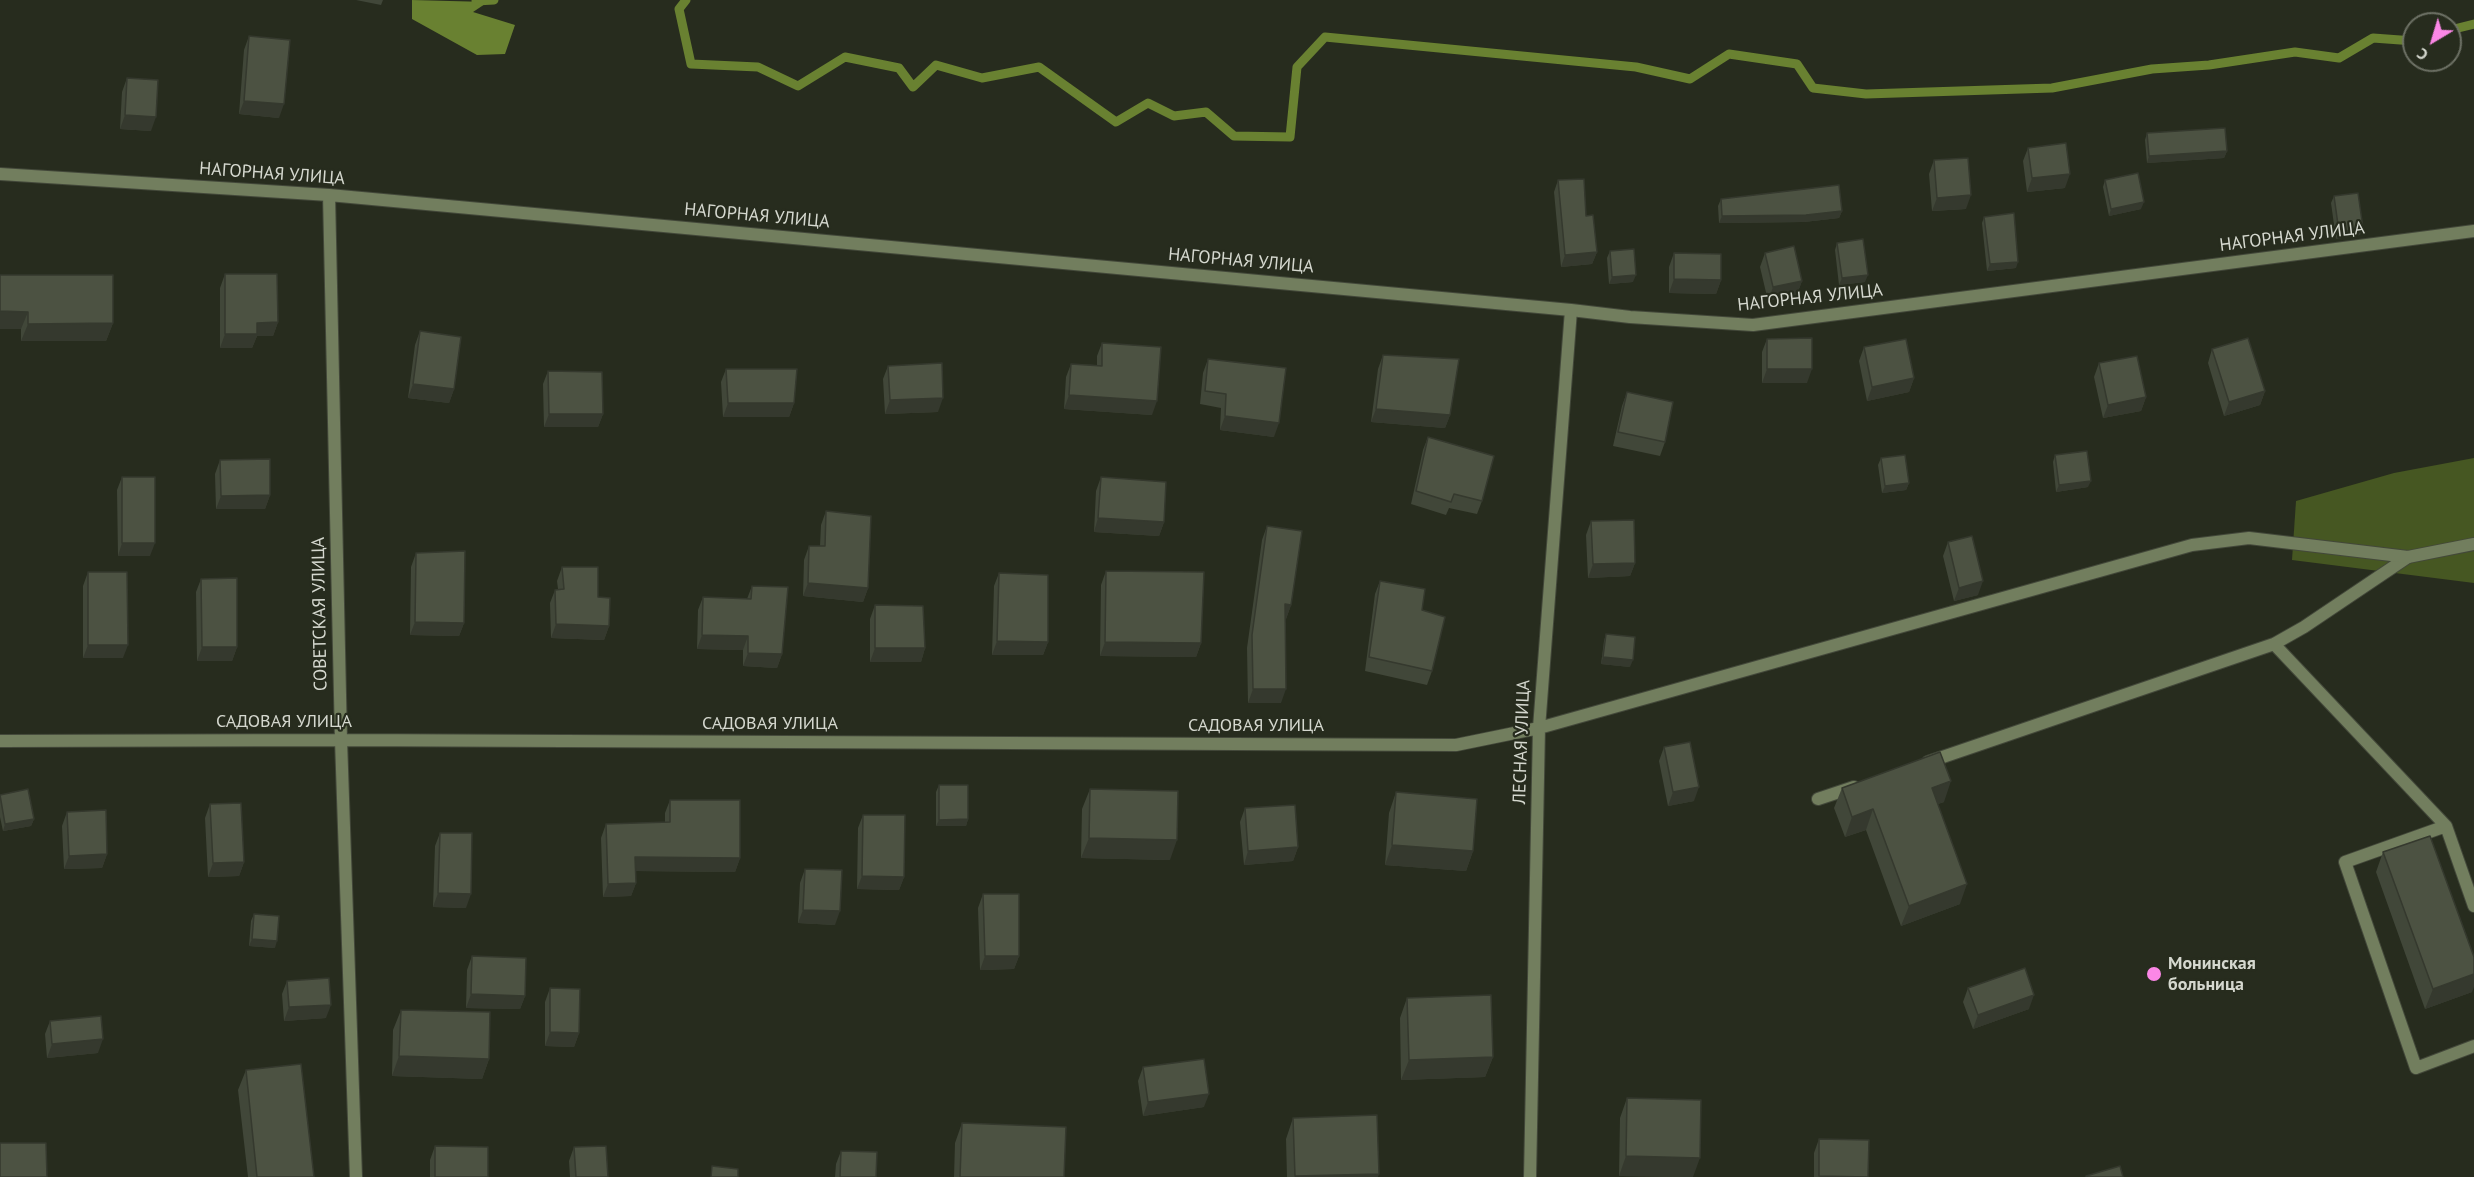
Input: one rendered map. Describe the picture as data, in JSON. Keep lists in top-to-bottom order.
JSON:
{
  "streets": {
    "street": [
      "НАГОРНАЯ УЛИЦА",
      "СОВЕТСКАЯ УЛИЦА",
      "САДОВАЯ УЛИЦА",
      "ЛЕСНАЯ УЛИЦА"
    ]
  },
  "crossings": [
    ["НАГОРНАЯ УЛИЦА", "СОВЕТСКАЯ УЛИЦА"],
    ["НАГОРНАЯ УЛИЦА", "ЛЕСНАЯ УЛИЦА"],
    ["СОВЕТСКАЯ УЛИЦА", "САДОВАЯ УЛИЦА"],
    ["САДОВАЯ УЛИЦА", "ЛЕСНАЯ УЛИЦА"]
  ],
  "places": ["Монинская больница"],
  "north": "bottom left"
}
